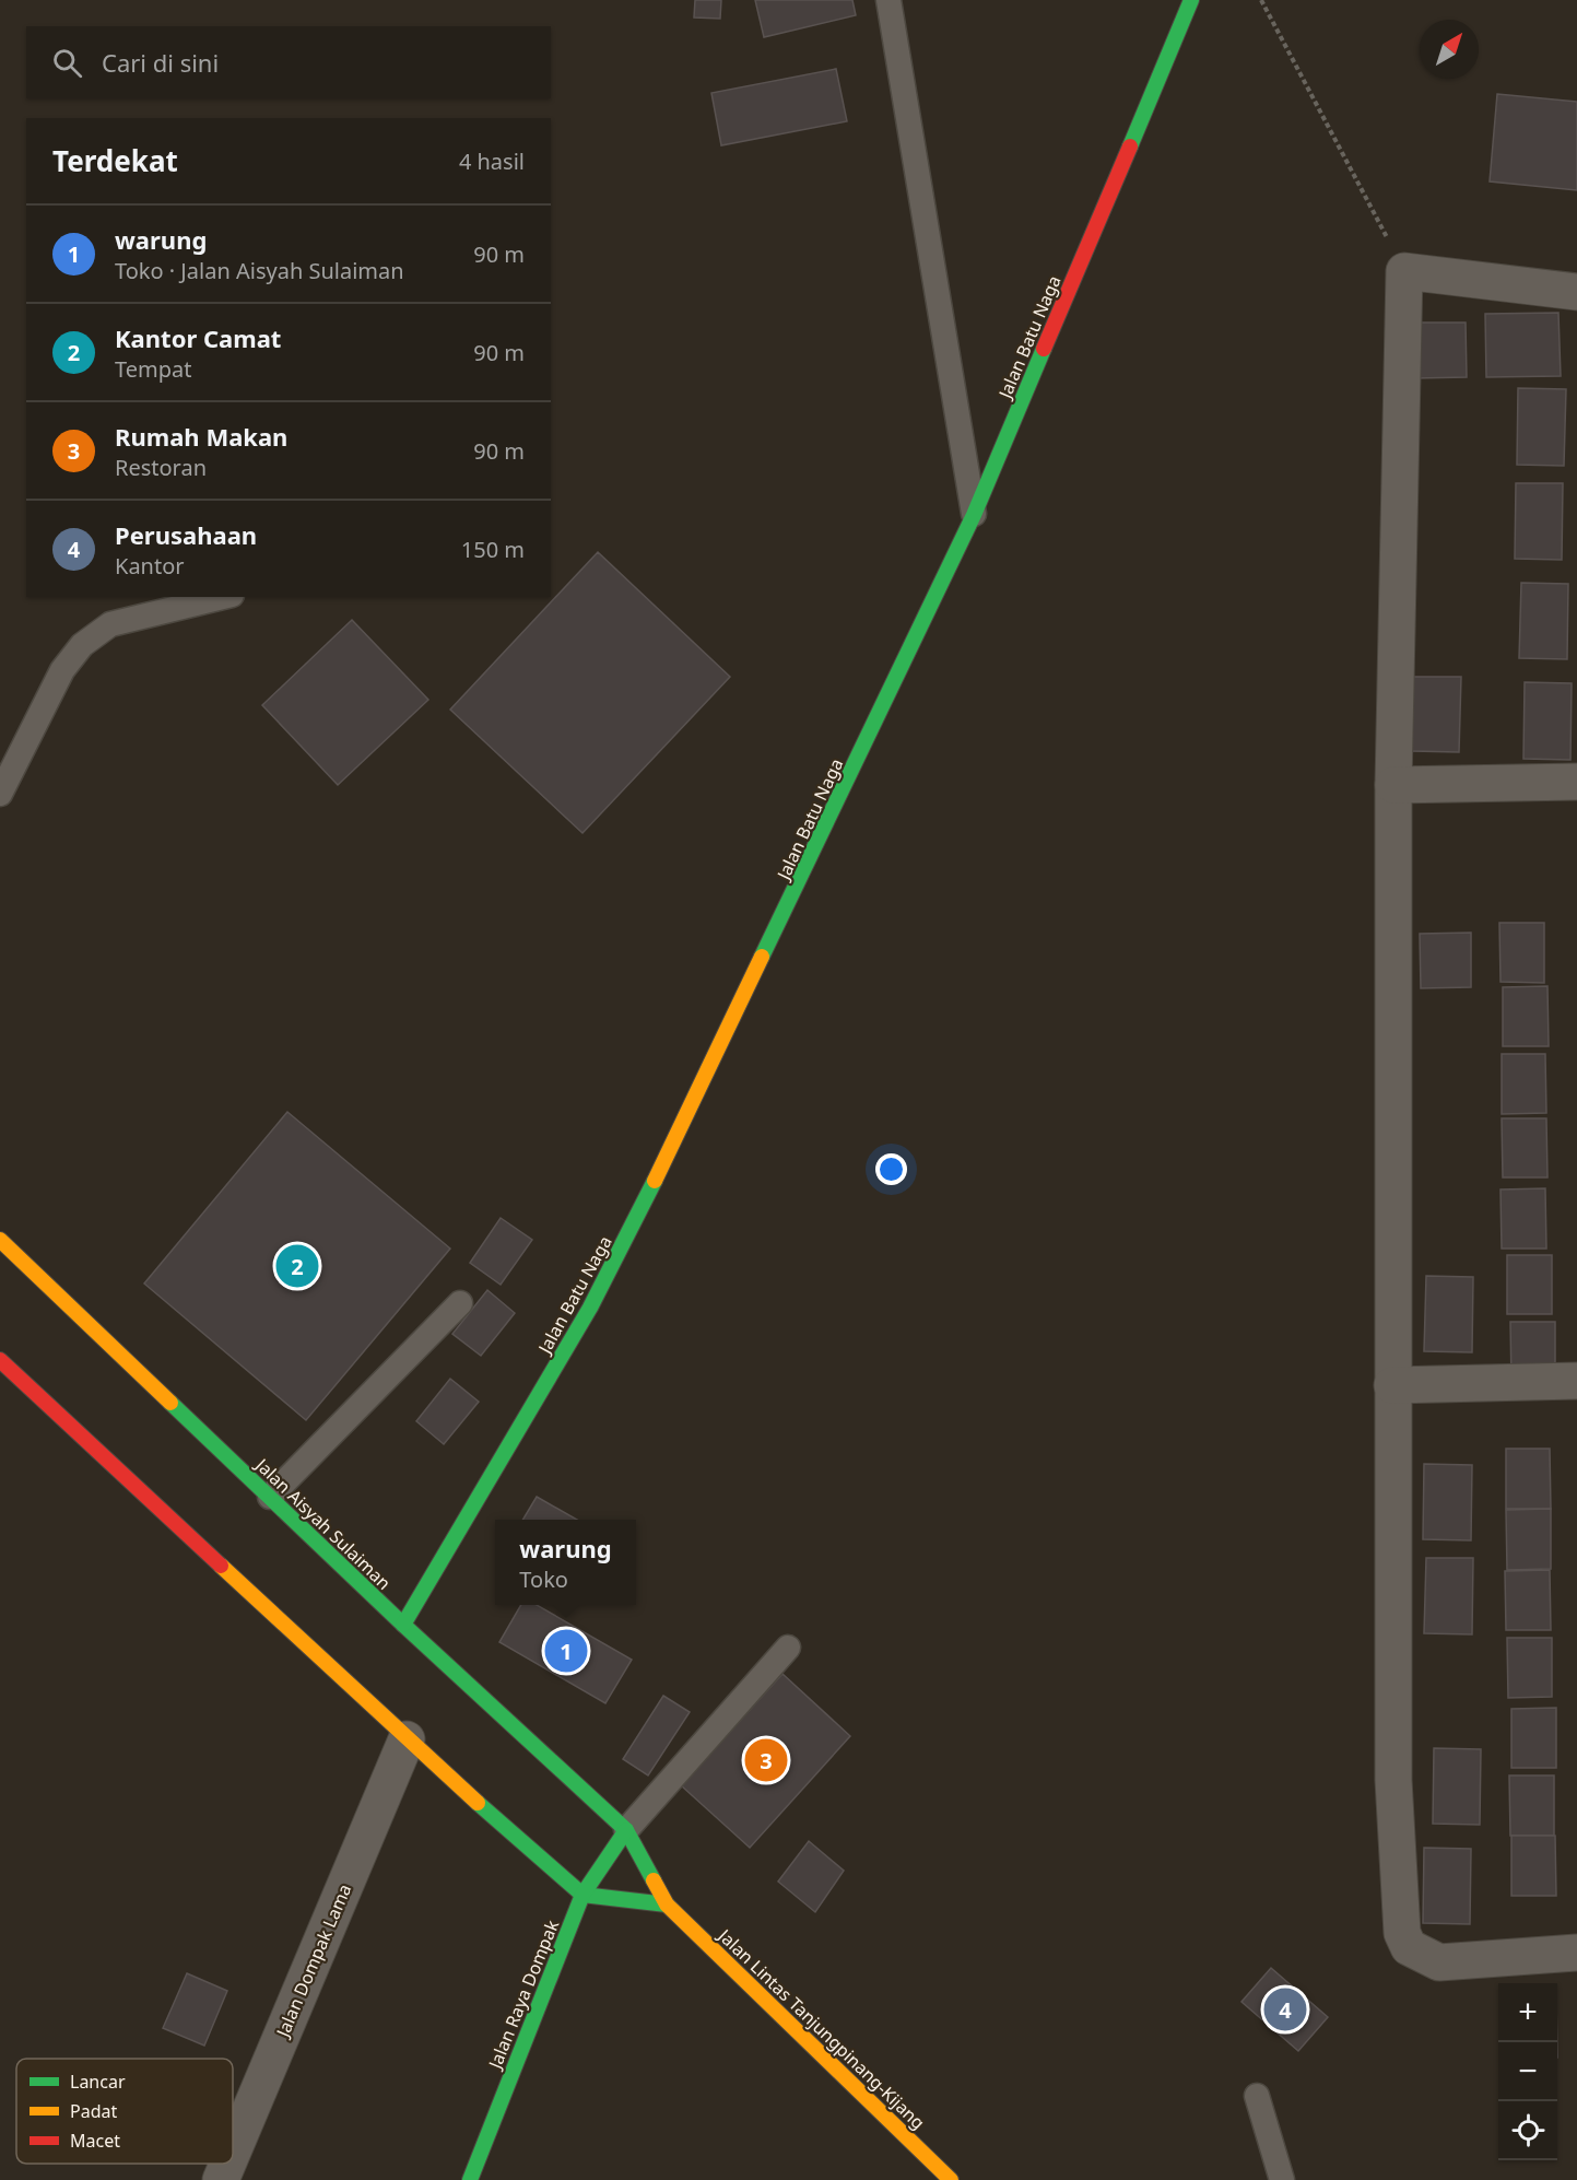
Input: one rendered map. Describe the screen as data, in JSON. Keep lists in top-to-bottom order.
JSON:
{
  "streets": {
    "main road": [
      "Jalan Batu Naga",
      "Jalan Aisyah Sulaiman",
      "Jalan Raya Dompak",
      "Jalan Lintas Tanjungpinang-Kijang"
    ],
    "street": ["Jalan Dompak Lama"]
  },
  "crossings": [
    ["Jalan Batu Naga", "Jalan Aisyah Sulaiman"],
    ["Jalan Aisyah Sulaiman", "Jalan Raya Dompak"],
    ["Jalan Aisyah Sulaiman", "Jalan Lintas Tanjungpinang-Kijang"],
    ["Jalan Raya Dompak", "Jalan Lintas Tanjungpinang-Kijang"]
  ],
  "legend": ["Lancar", "Padat", "Macet"],
  "north": "top right",
  "page": {
    "search": "Cari di sini",
    "heading": ["Terdekat", "4 hasil"],
    "list": [
      {
        "mark": "1",
        "name": "warung",
        "note": "Toko · Jalan Aisyah Sulaiman",
        "value": "90 m"
      },
      {
        "mark": "2",
        "name": "Kantor Camat",
        "note": "Tempat",
        "value": "90 m"
      },
      {
        "mark": "3",
        "name": "Rumah Makan",
        "note": "Restoran",
        "value": "90 m"
      },
      {
        "mark": "4",
        "name": "Perusahaan",
        "note": "Kantor",
        "value": "150 m"
      }
    ],
    "pins": [
      "2",
      "1",
      "3",
      "4"
    ],
    "popup": ["warung", "Toko"],
    "map_buttons": ["+", "−"]
  }
}
